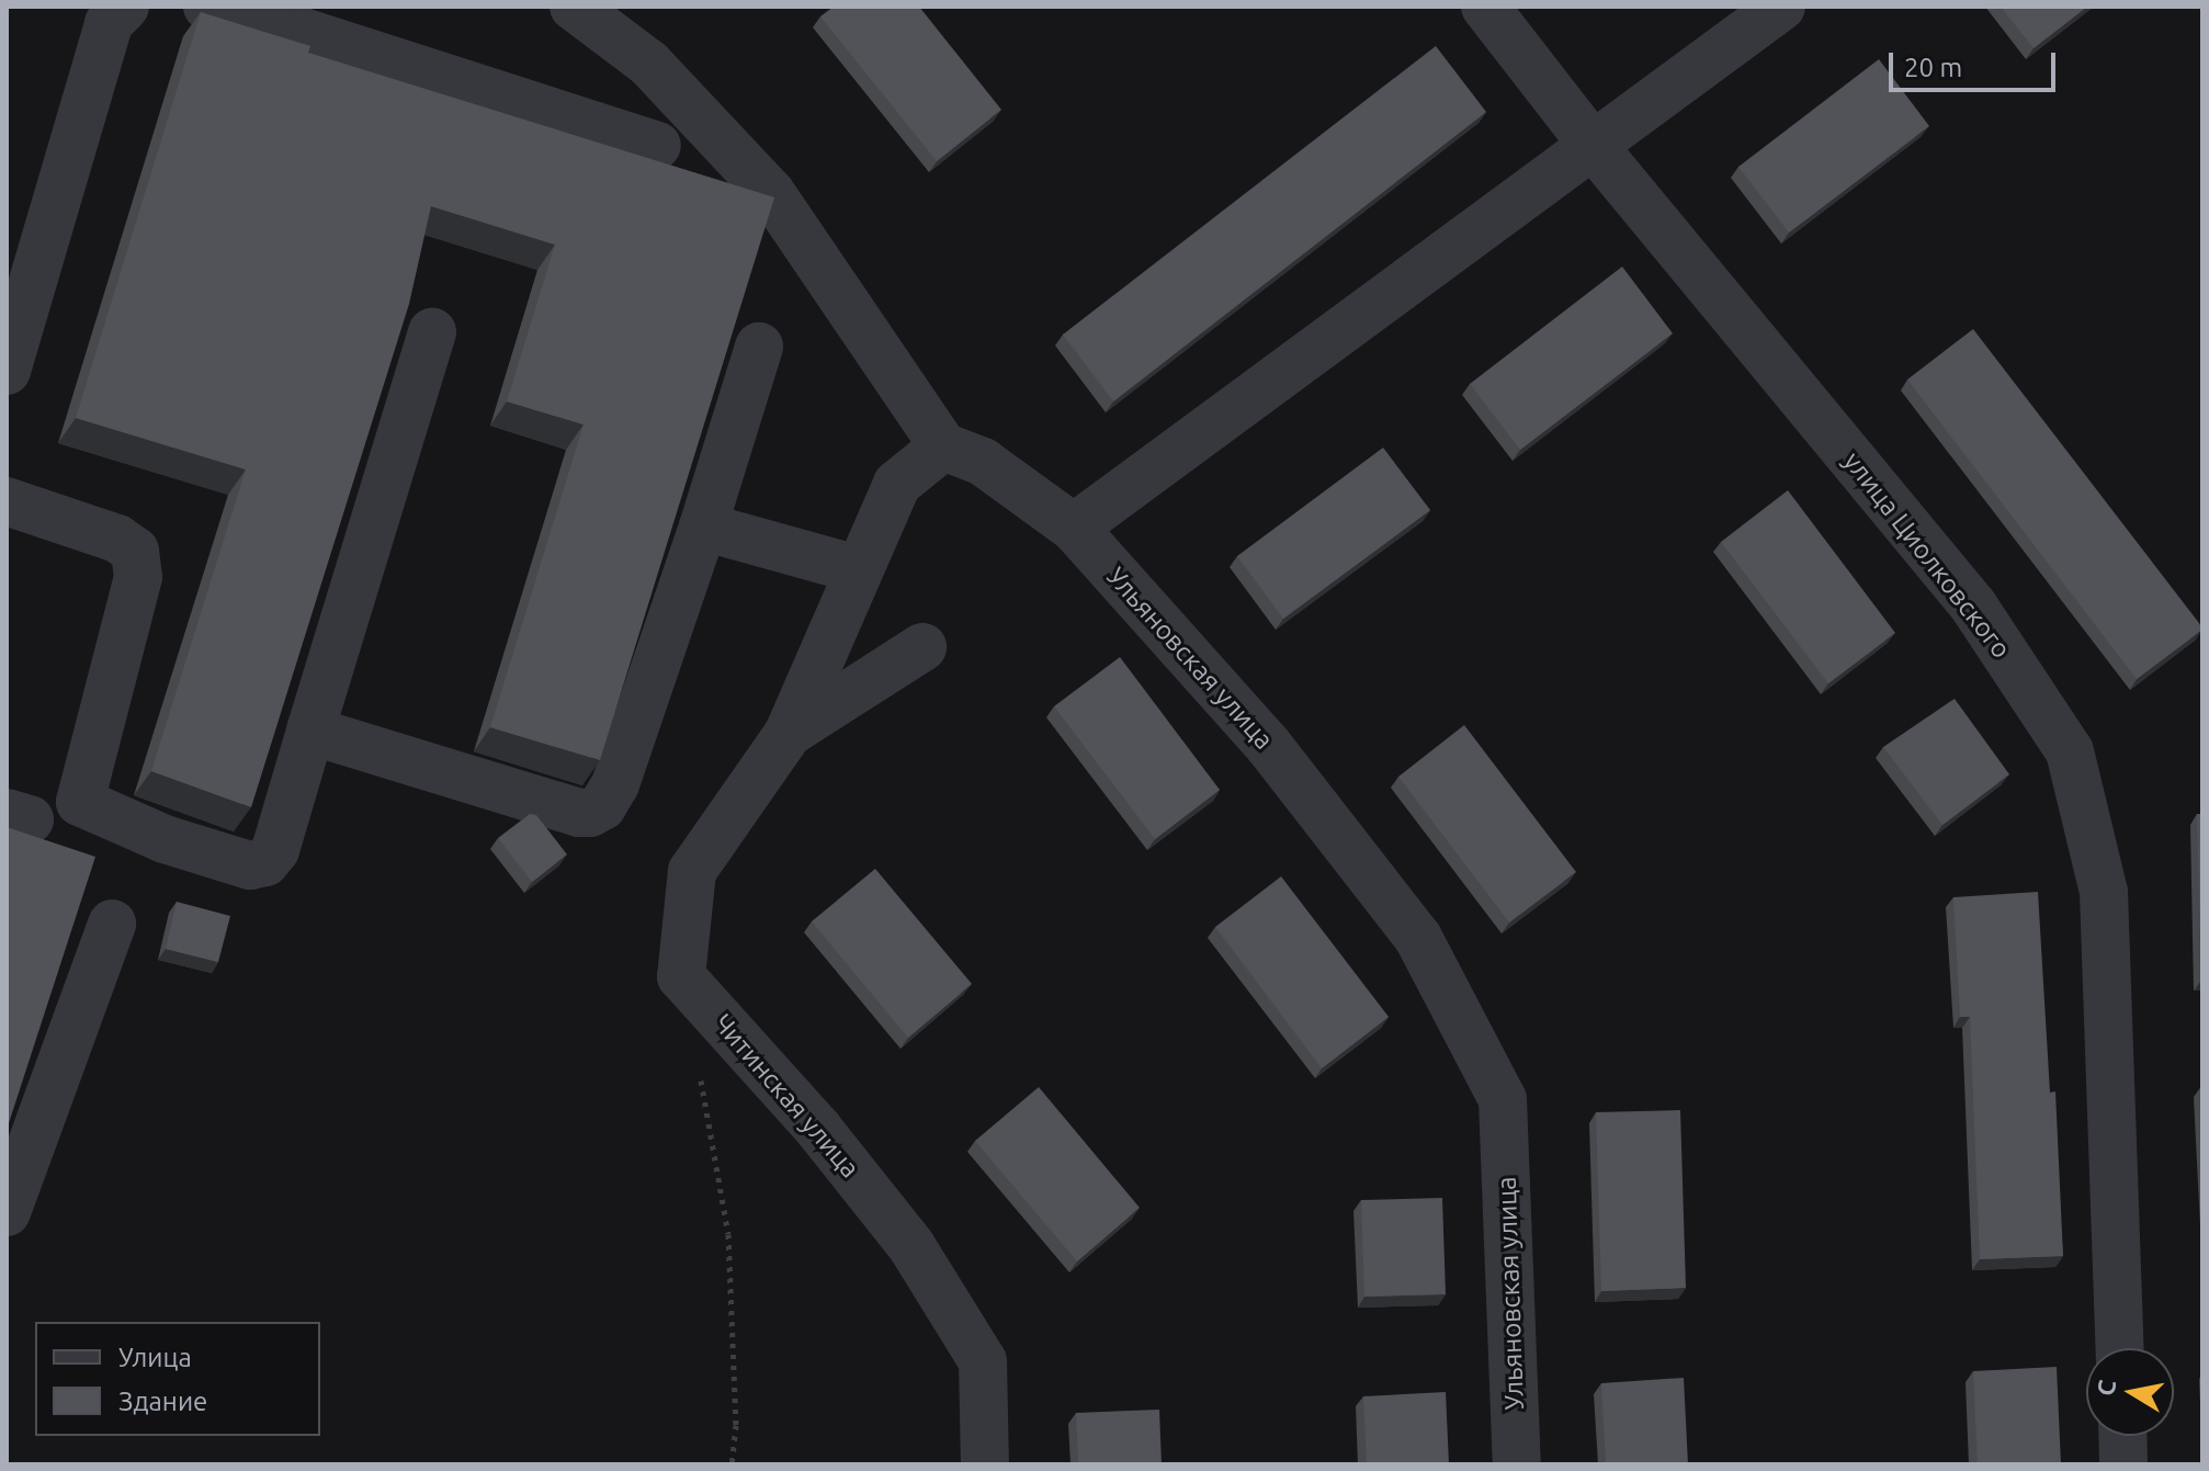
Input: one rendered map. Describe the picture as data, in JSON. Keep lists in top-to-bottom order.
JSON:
{
  "streets": {
    "street": ["улица Циолковского", "Ульяновская улица", "Читинская улица"]
  },
  "legend": ["Улица", "Здание"],
  "scale_bar": "20 m",
  "north": "left"
}
